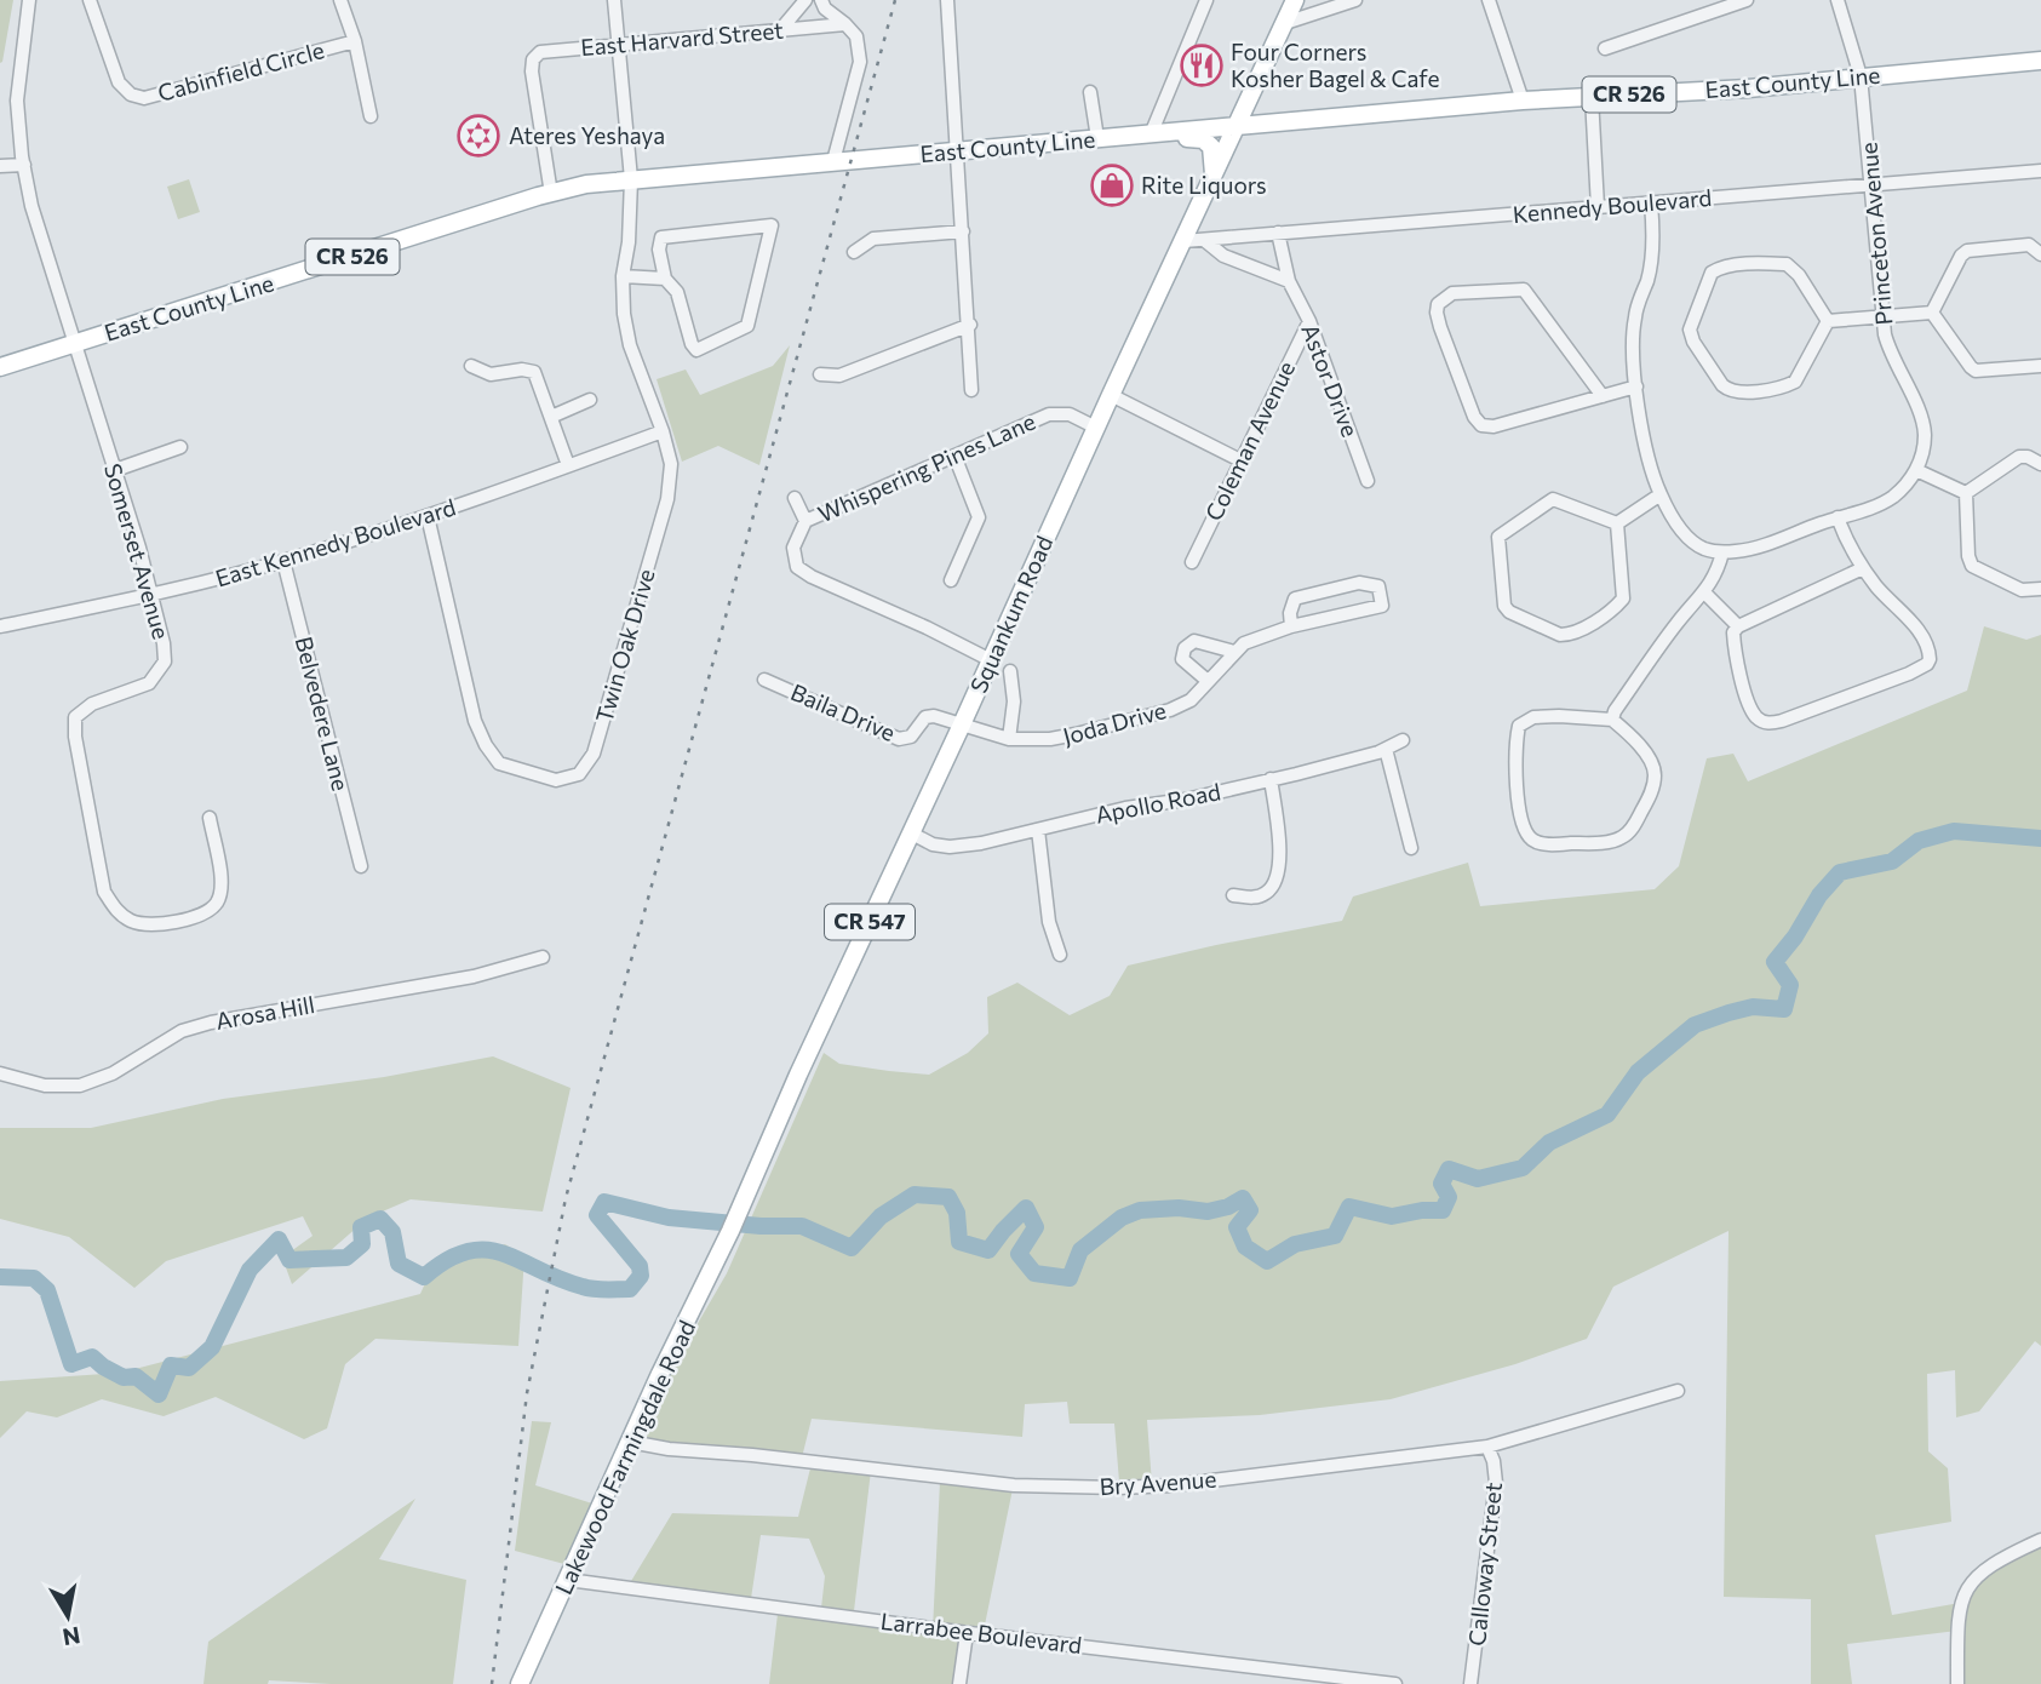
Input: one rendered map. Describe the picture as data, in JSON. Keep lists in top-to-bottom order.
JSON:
{
  "streets": {
    "main road": [
      "East County Line",
      "CR 526",
      "Squankum Road",
      "CR 547",
      "Lakewood Farmingdale Road"
    ],
    "street": [
      "East Harvard Street",
      "Cabinfield Circle",
      "Kennedy Boulevard",
      "Princeton Avenue",
      "Astor Drive",
      "Coleman Avenue",
      "Whispering Pines Lane",
      "East Kennedy Boulevard",
      "Somerset Avenue",
      "Twin Oak Drive",
      "Baila Drive",
      "Belvedere Lane",
      "Joda Drive",
      "Apollo Road",
      "Arosa Hill",
      "Bry Avenue",
      "Calloway Street",
      "Larrabee Boulevard"
    ]
  },
  "crossings": [
    ["East Harvard Street", "East County Line"],
    ["East Harvard Street", "Twin Oak Drive"],
    ["East County Line", "Princeton Avenue"],
    ["East County Line", "Somerset Avenue"],
    ["East County Line", "Squankum Road"],
    ["East County Line", "Twin Oak Drive"],
    ["Kennedy Boulevard", "Princeton Avenue"],
    ["Kennedy Boulevard", "Astor Drive"],
    ["Kennedy Boulevard", "Squankum Road"],
    ["Astor Drive", "Coleman Avenue"],
    ["Whispering Pines Lane", "Squankum Road"],
    ["East Kennedy Boulevard", "Somerset Avenue"],
    ["East Kennedy Boulevard", "Twin Oak Drive"],
    ["East Kennedy Boulevard", "Belvedere Lane"],
    ["Squankum Road", "Baila Drive"],
    ["Squankum Road", "Joda Drive"],
    ["Squankum Road", "Apollo Road"],
    ["Squankum Road", "Lakewood Farmingdale Road"],
    ["Baila Drive", "Joda Drive"],
    ["Lakewood Farmingdale Road", "Bry Avenue"],
    ["Lakewood Farmingdale Road", "Larrabee Boulevard"],
    ["Bry Avenue", "Calloway Street"]
  ],
  "places": {
    "restaurant": ["Four Corners Kosher Bagel & Cafe"],
    "synagogue": ["Ateres Yeshaya"],
    "shop": ["Rite Liquors"]
  },
  "north": "bottom"
}
